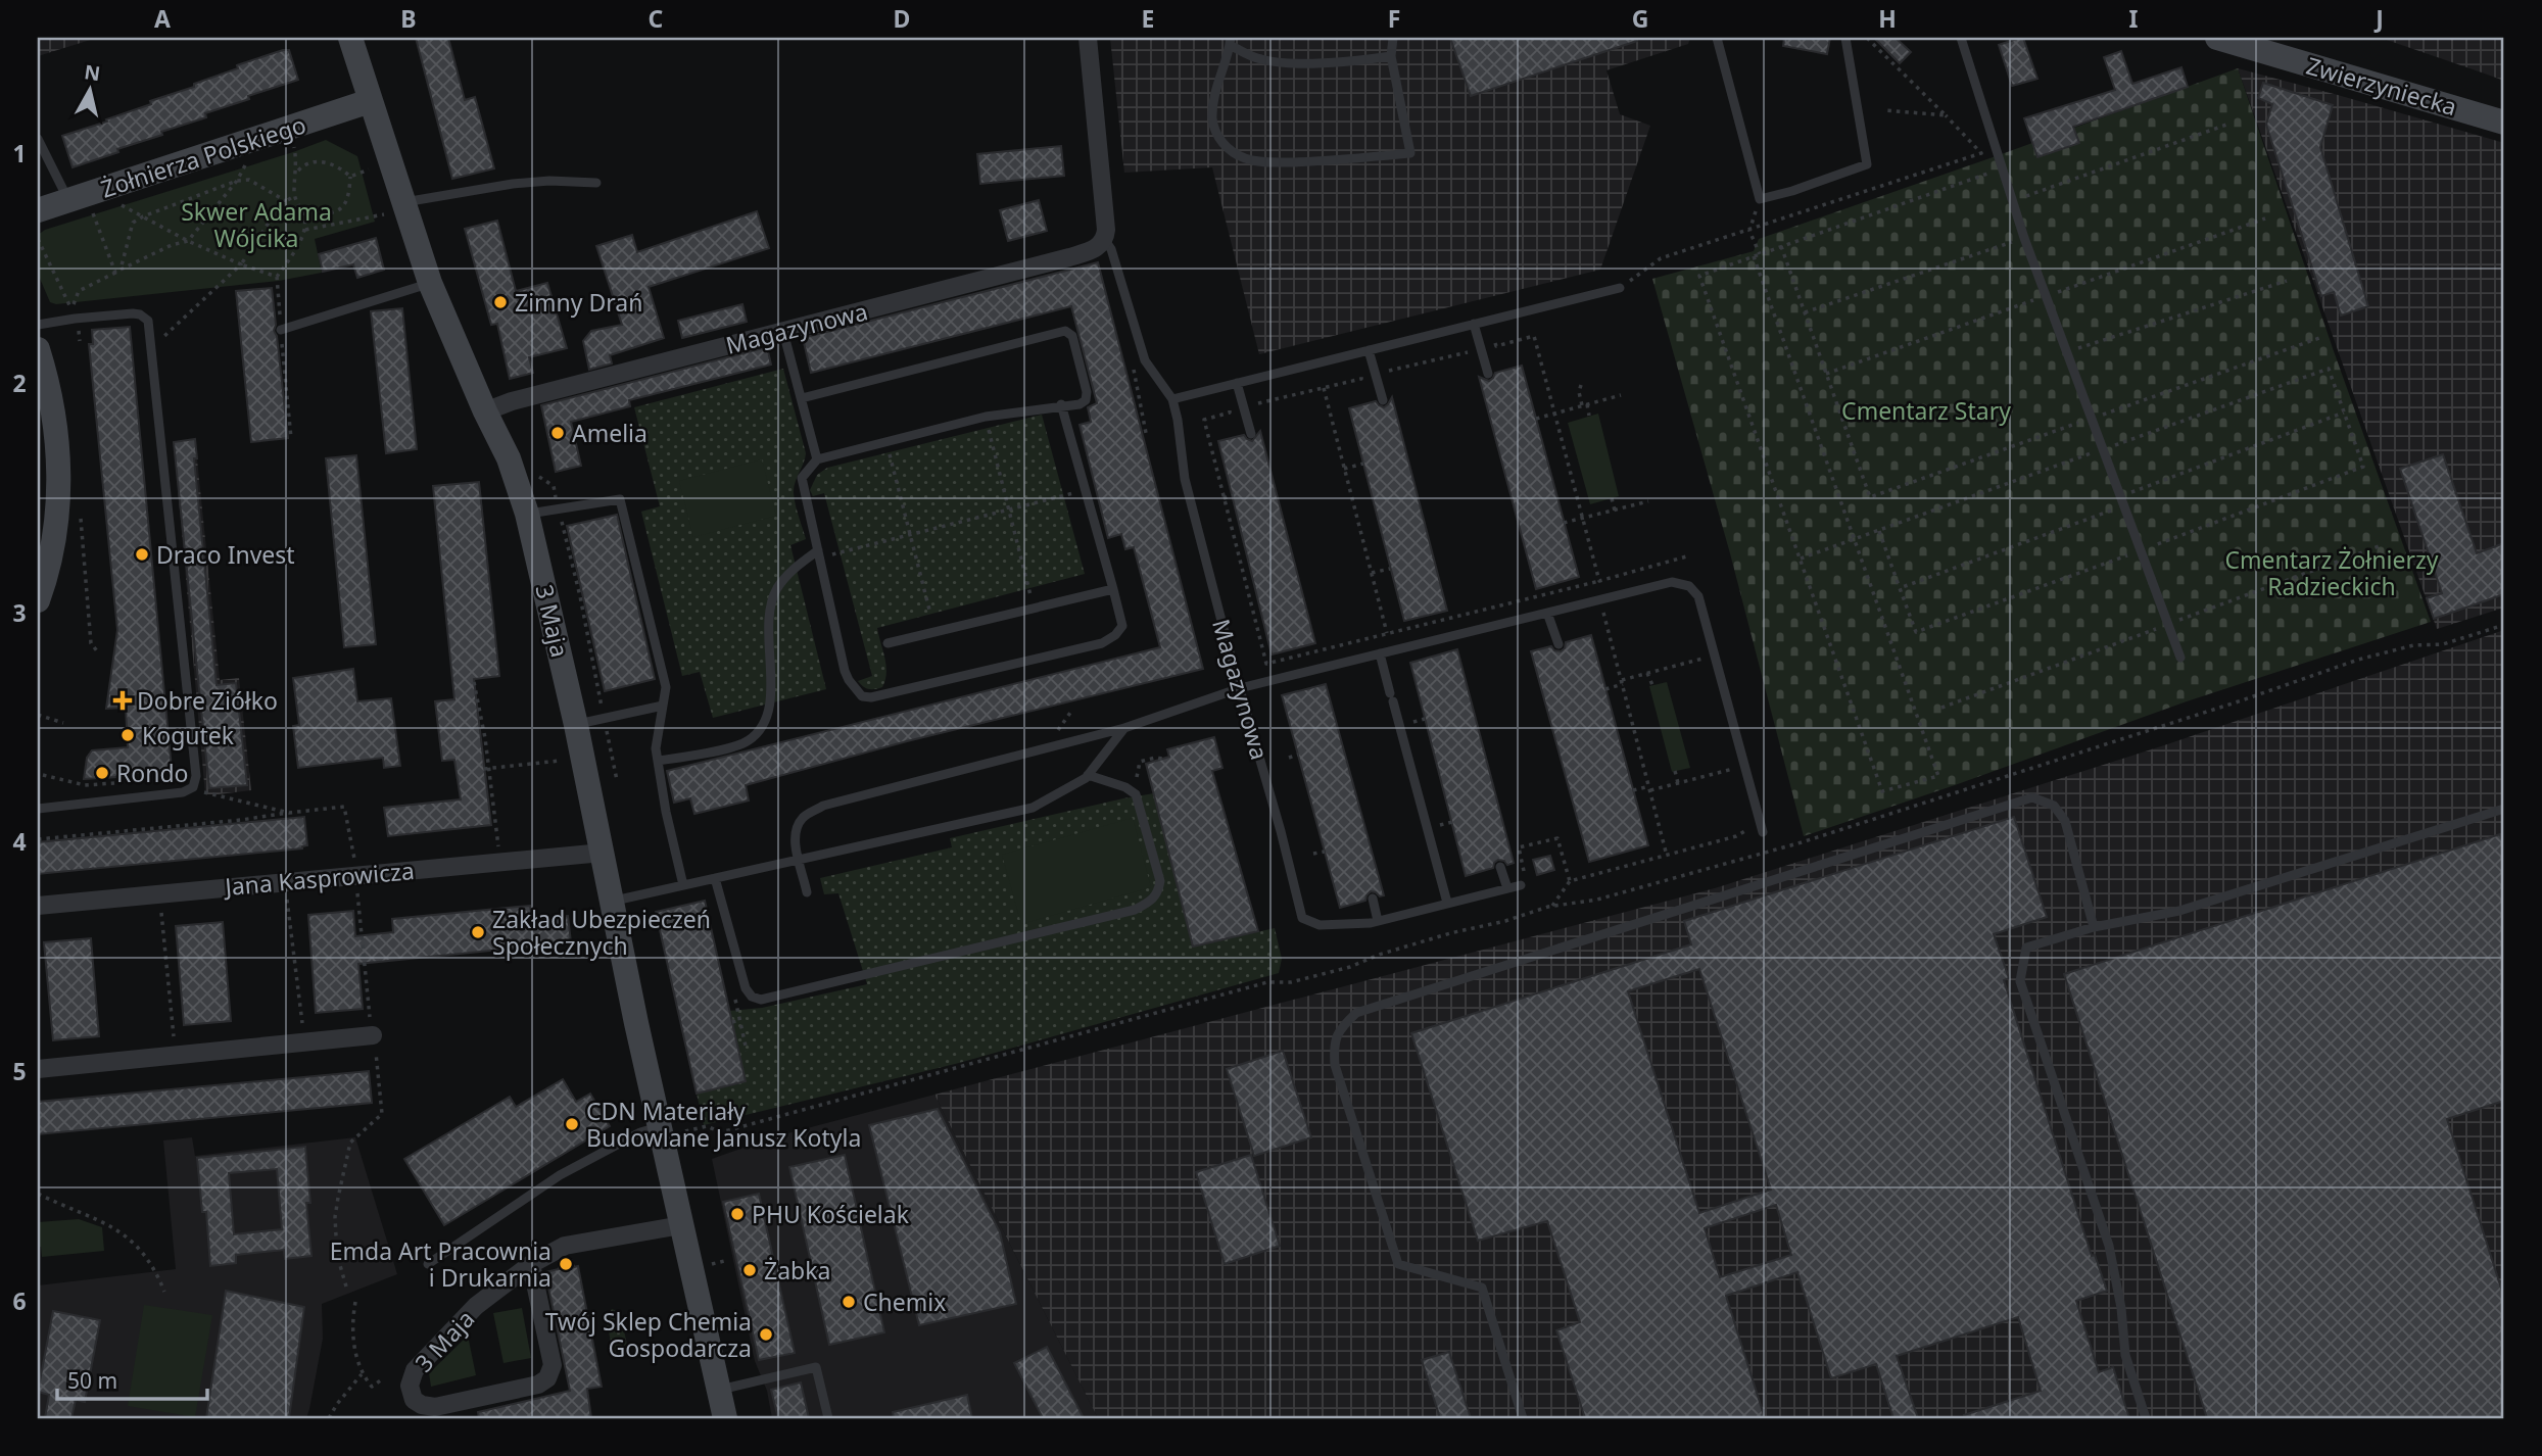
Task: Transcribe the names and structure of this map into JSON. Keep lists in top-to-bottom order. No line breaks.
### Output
{"streets":{"street":["Zwierzyniecka","Żołnierza Polskiego","Magazynowa","3 Maja","Jana Kasprowicza"]},"crossings":[["Żołnierza Polskiego","3 Maja"],["Magazynowa","3 Maja"],["3 Maja","Jana Kasprowicza"]],"parks":["Skwer Adama Wójcika","Cmentarz Stary","Cmentarz Żołnierzy Radzieckich"],"places":{"other":["Zimny Drań","Amelia","Draco Invest","Kogutek","Rondo","Zakład Ubezpieczeń Społecznych","CDN Materiały Budowlane Janusz Kotyla","PHU Kościelak","Emda Art Pracownia i Drukarnia","Żabka","Chemix","Twój Sklep Chemia Gospodarcza"],"health":["Dobre Ziółko"]},"scale_bar":"50 m","north":"top","grid":{"columns":["A","B","C","D","E","F","G","H","I","J"],"rows":["1","2","3","4","5","6"]}}
